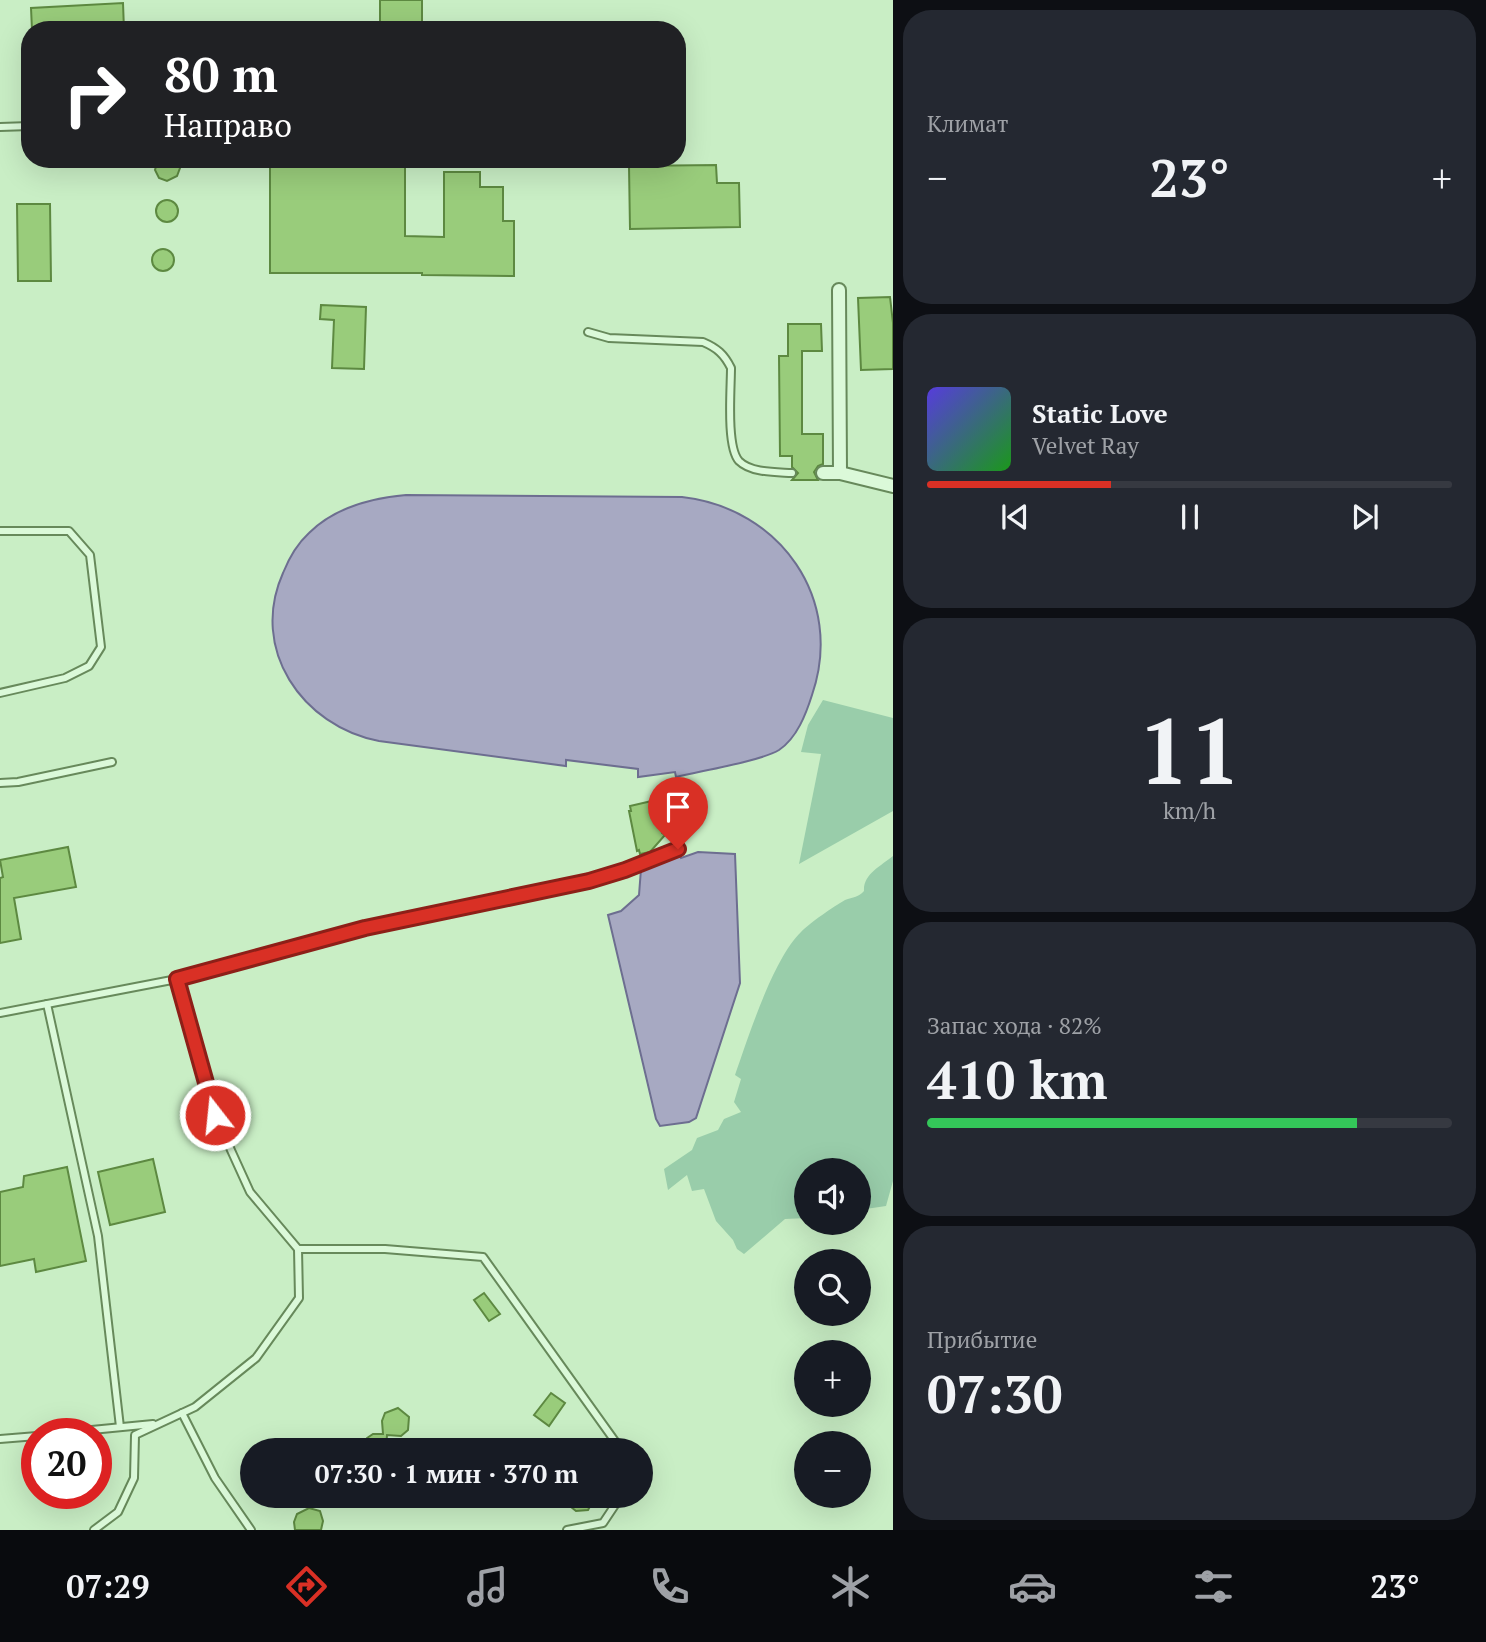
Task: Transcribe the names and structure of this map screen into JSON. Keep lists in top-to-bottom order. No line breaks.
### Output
{"page":{"tile":["Климат",["11","km/h"],["Запас хода · 82%","410 km"],["Прибытие","07:30"]],"turn":["80 m","Направо"],"heat":["−","23°","+"],"song":["Static Love","Velvet Ray"],"map_buttons":["+","−"],"limit":"20","trip":"07:30 · 1 мин · 370 m","tabs":["07:29","23°"]}}
